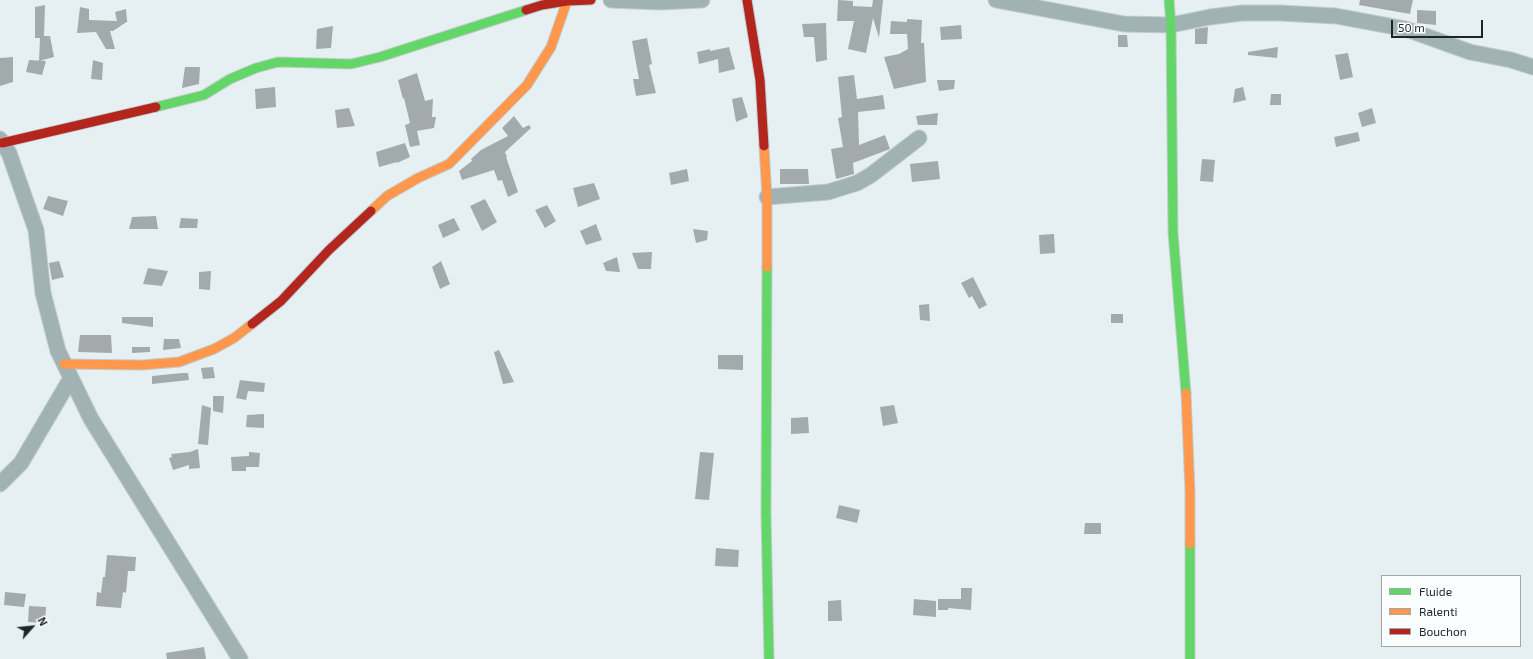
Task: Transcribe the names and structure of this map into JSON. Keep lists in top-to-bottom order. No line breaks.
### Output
{"legend":["Fluide","Ralenti","Bouchon"],"scale_bar":"50 m","north":"top right"}
